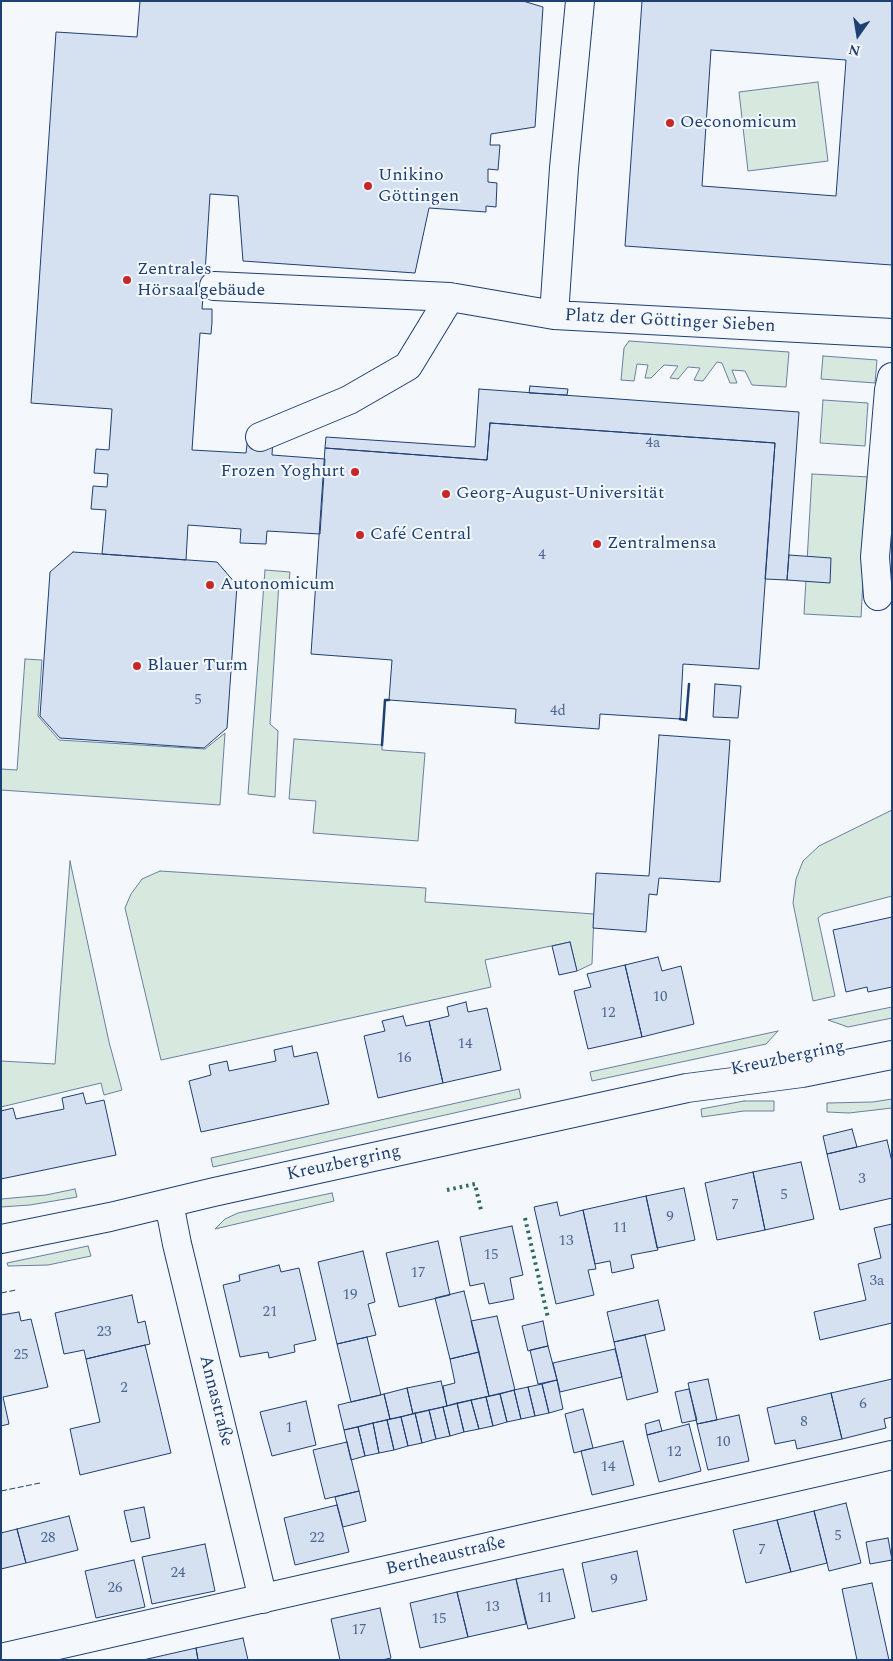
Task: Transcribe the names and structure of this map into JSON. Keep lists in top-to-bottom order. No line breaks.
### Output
{"streets":{"street":["Platz der Göttinger Sieben","Kreuzbergring","Annastraße","Bertheaustraße"]},"crossings":[["Kreuzbergring","Annastraße"],["Annastraße","Bertheaustraße"]],"places":["Oeconomicum","Unikino Göttingen","Zentrales Hörsaalgebäude","Frozen Yoghurt","Georg-August-Universität","Café Central","Zentralmensa","Autonomicum","Blauer Turm"],"house_numbers":["4a","4","5","4d","10","12","14","16","3","5","7","9","11","13","15","17","3a","19","21","23","25","2","6","8","1","10","12","14","5","28","22","7","24","9","26","11","13","15","17"],"north":"bottom"}
